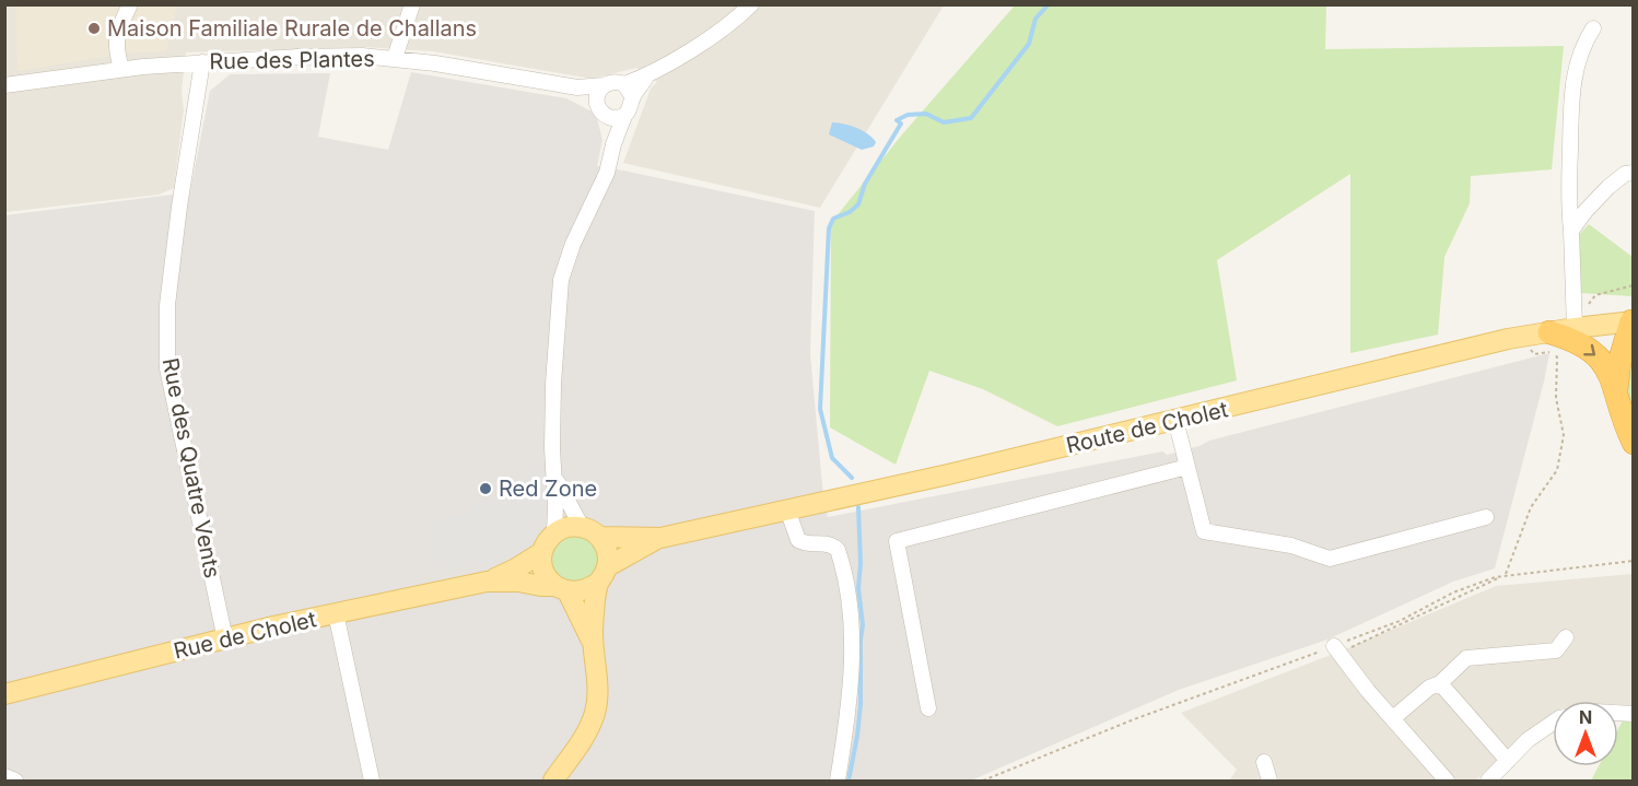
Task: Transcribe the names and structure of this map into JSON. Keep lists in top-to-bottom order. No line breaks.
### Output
{"streets":{"main road":["Route de Cholet","Rue de Cholet"],"street":["Rue des Plantes","Rue des Quatre Vents"]},"crossings":[["Rue des Plantes","Rue des Quatre Vents"],["Route de Cholet","Rue de Cholet"],["Rue des Quatre Vents","Rue de Cholet"]],"places":["Maison Familiale Rurale de Challans","Red Zone"],"north":"top"}
